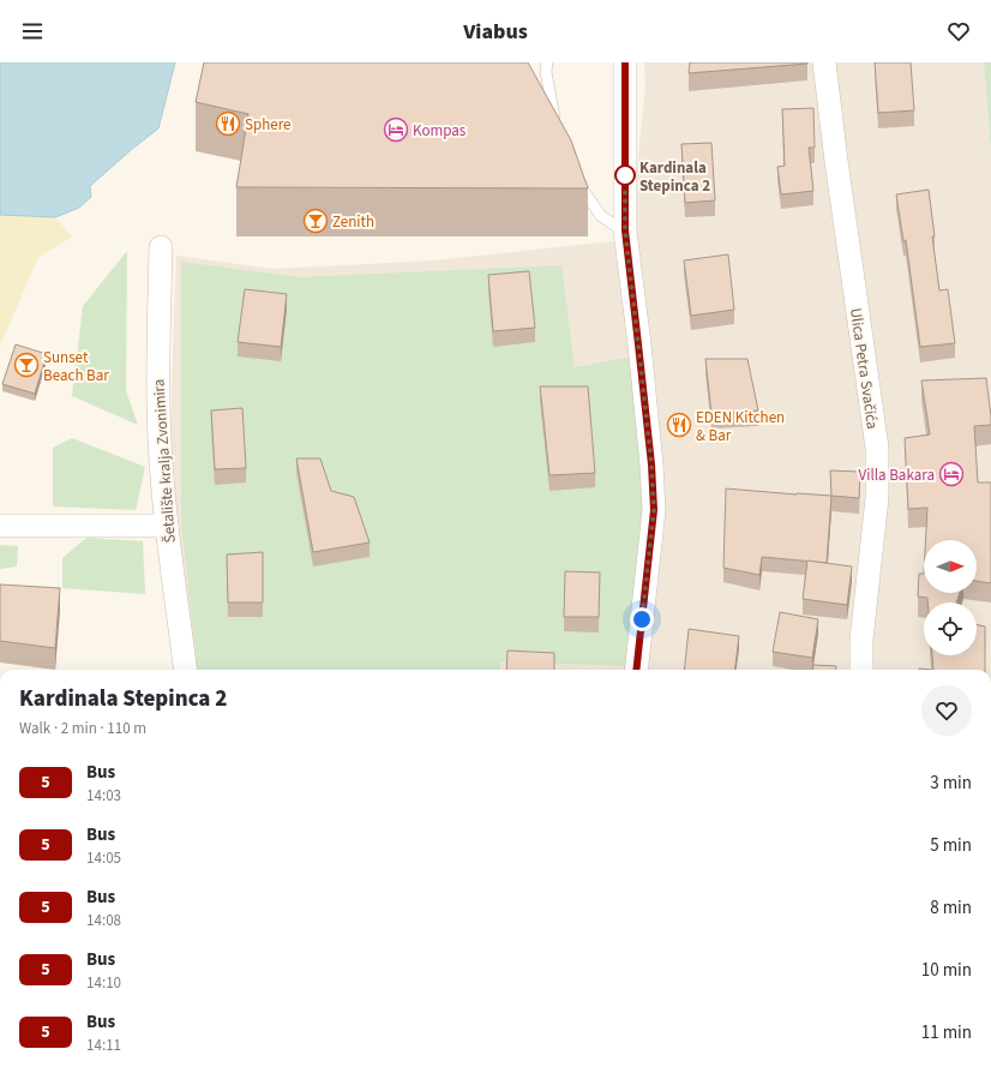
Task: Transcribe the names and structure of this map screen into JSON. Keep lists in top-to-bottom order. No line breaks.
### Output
{"streets":{"street":["Ulica Petra Svačića","Šetalište kralja Zvonimira"]},"places":{"restaurant":["Sphere","EDEN Kitchen & Bar"],"hotel":["Kompas","Villa Bakara"],"other":["Kardinala Stepinca 2"],"bar":["Zenith","Sunset Beach Bar"]},"lines":["bus line 5"],"north":"right","page":{"header":"Viabus","heading":["Kardinala Stepinca 2","Walk · 2 min · 110 m"],"list":[{"mark":"5","name":"Bus","note":"14:03","value":"3 min"},{"mark":"5","name":"Bus","note":"14:05","value":"5 min"},{"mark":"5","name":"Bus","note":"14:08","value":"8 min"},{"mark":"5","name":"Bus","note":"14:10","value":"10 min"},{"mark":"5","name":"Bus","note":"14:11","value":"11 min"}]}}
